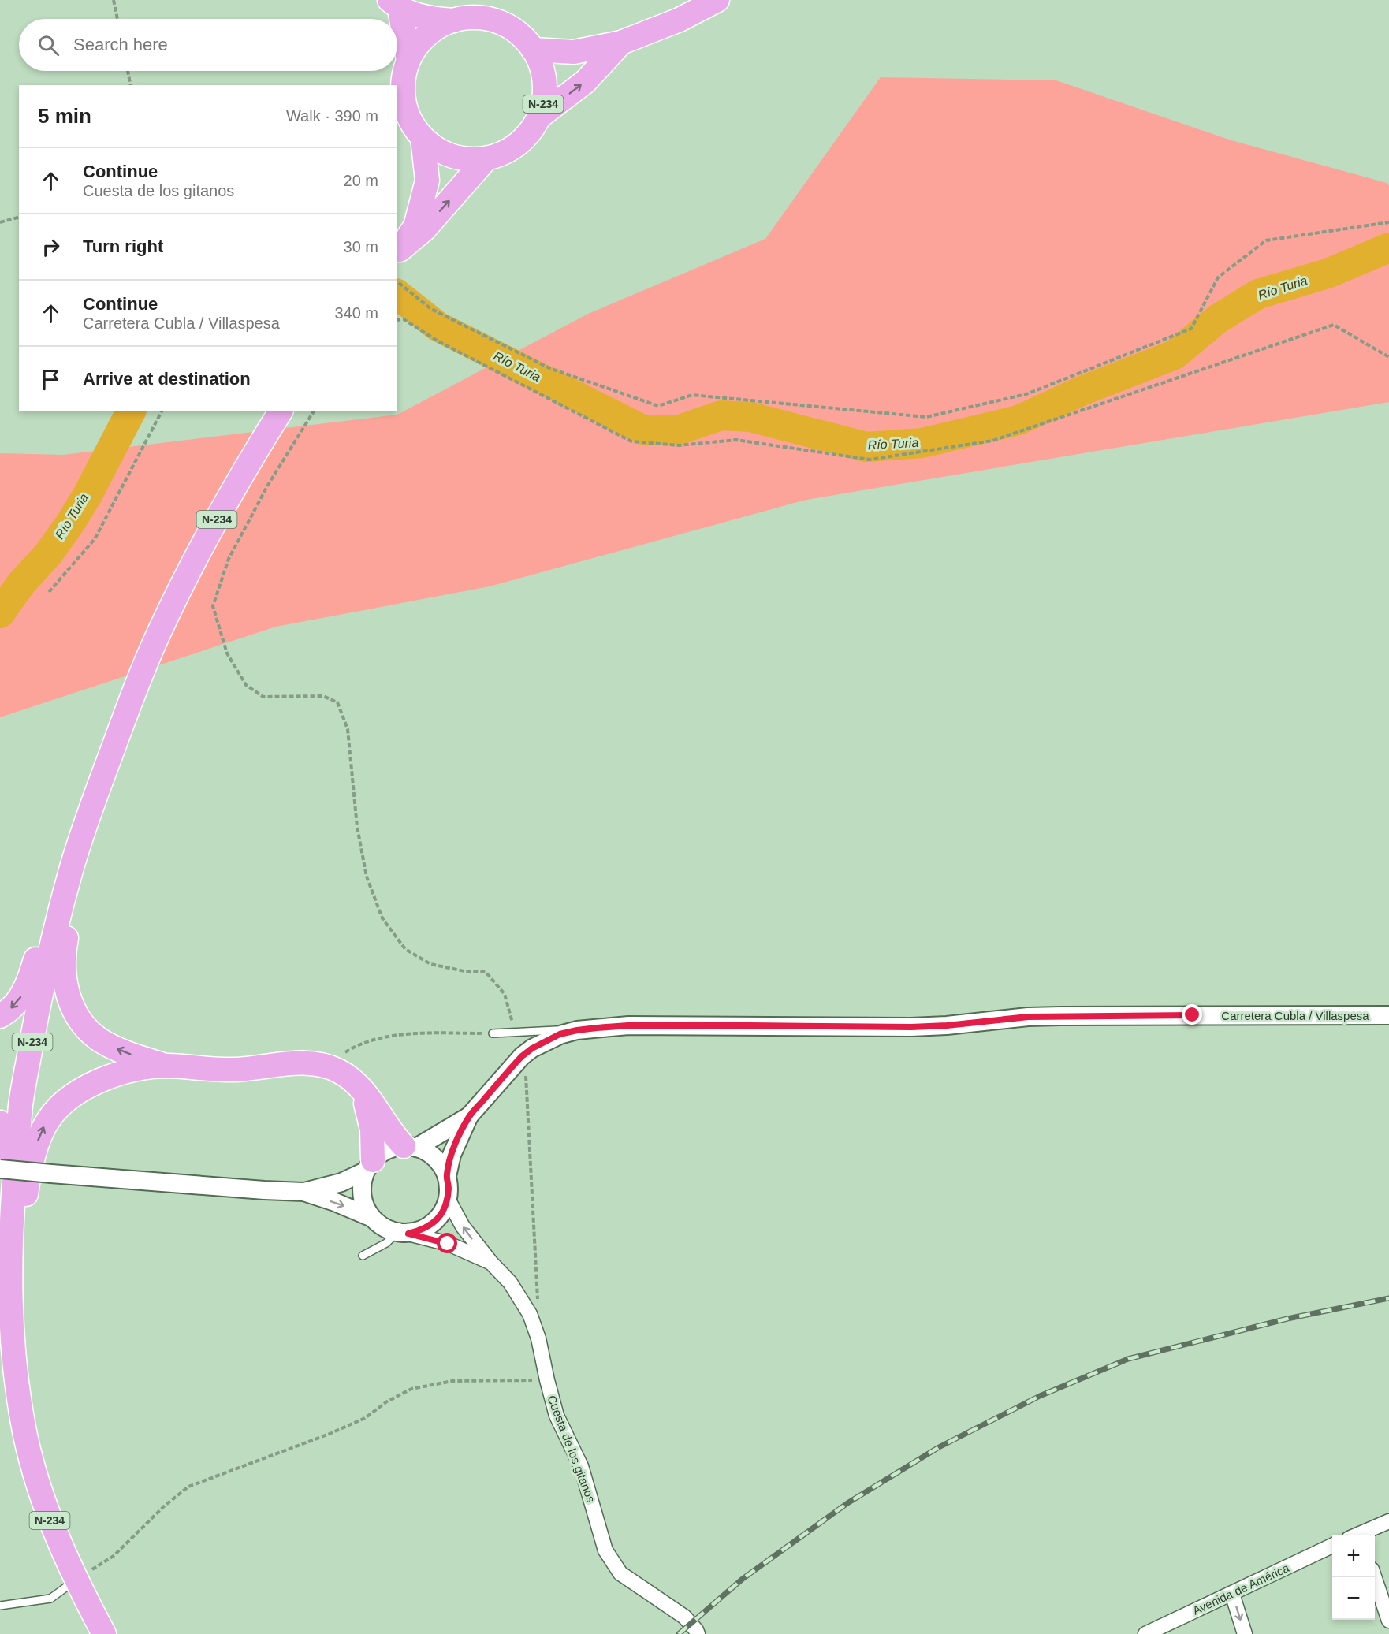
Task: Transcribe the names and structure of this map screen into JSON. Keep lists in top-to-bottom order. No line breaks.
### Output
{"streets":{"highway":["N-234"],"street":["Carretera Cubla / Villaspesa","Cuesta de los gitanos","Avenida de América"]},"crossings":[["Carretera Cubla / Villaspesa","Cuesta de los gitanos"]],"water":["Río Turia"],"page":{"search":"Search here","heading":["5 min","Walk · 390 m"],"list":[["Continue","Cuesta de los gitanos","20 m"],["Turn right","30 m"],["Continue","Carretera Cubla / Villaspesa","340 m"],"Arrive at destination"],"map_buttons":["+","−"]}}
